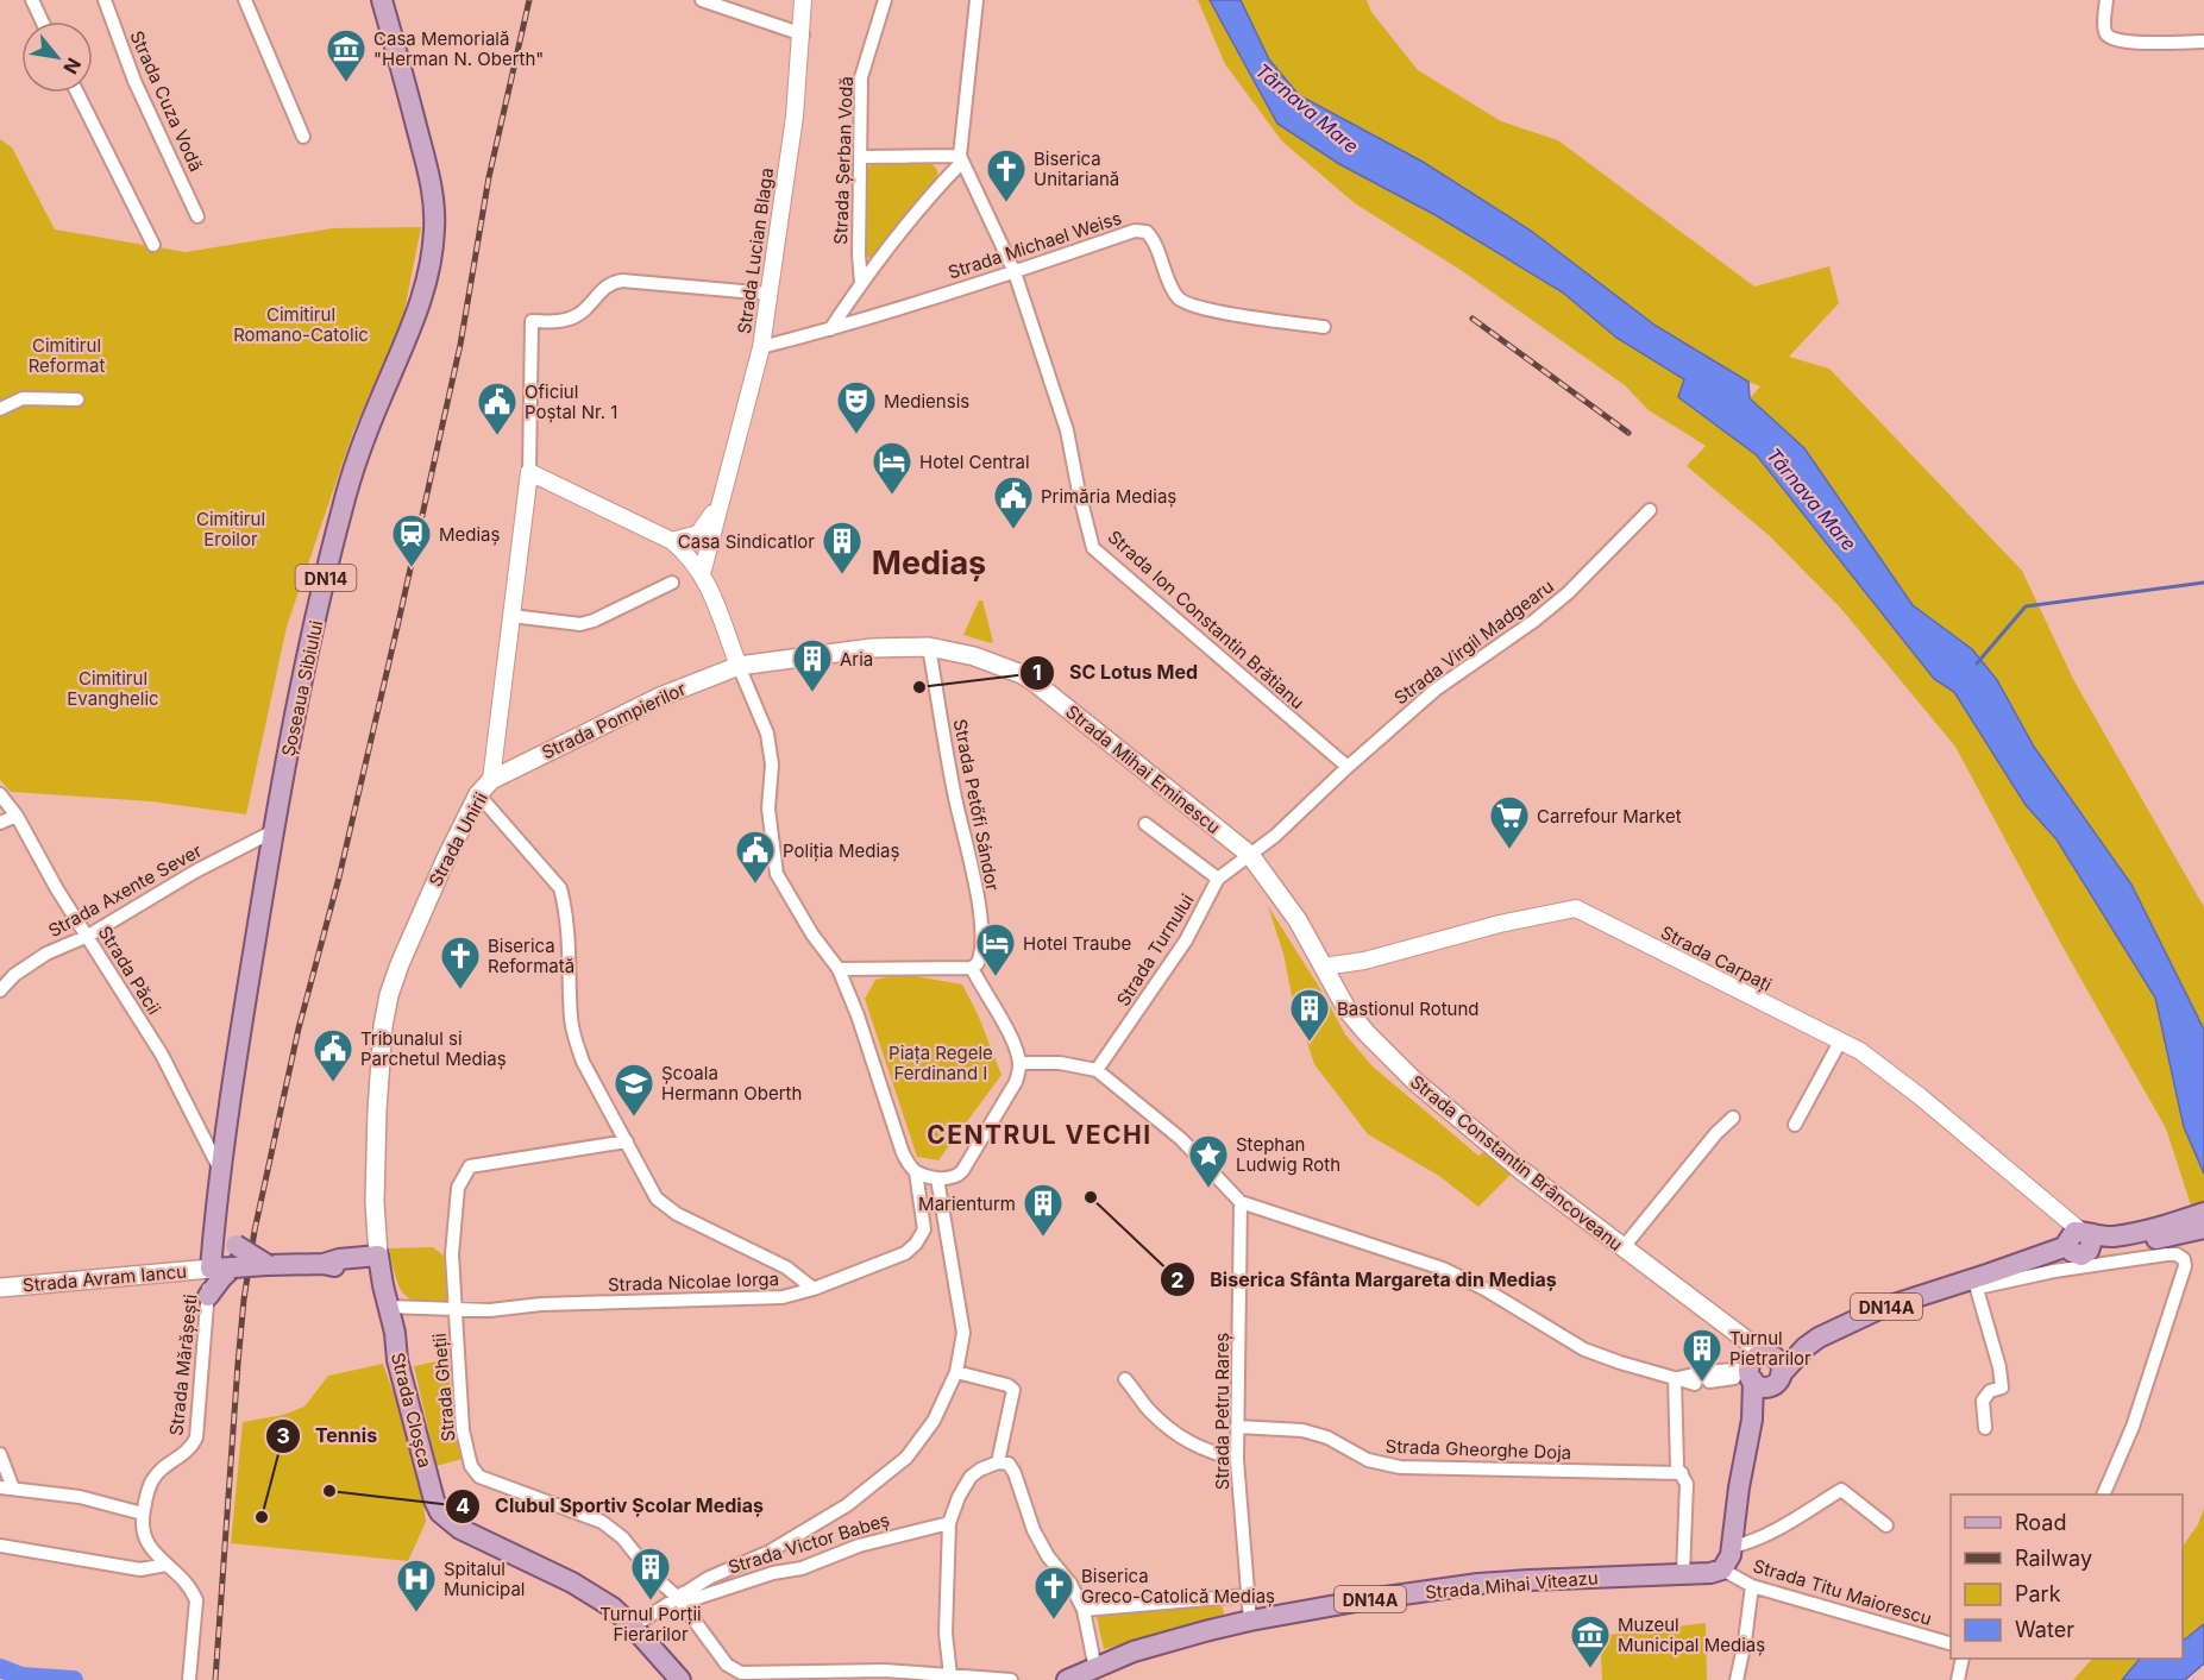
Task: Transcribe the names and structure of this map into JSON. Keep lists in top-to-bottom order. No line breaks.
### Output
{"streets":{"main road":["DN14","Șoseaua Sibiului","Strada Pompierilor","Strada Mihai Eminescu","Strada Unirii","Strada Constantin Brâncoveanu","Strada Avram Iancu","DN14A","Strada Cloșca","Strada Mihai Viteazu"],"street":["Strada Cuza Vodă","Strada Șerban Vodă","Strada Michael Weiss","Strada Lucian Blaga","Strada Ion Constantin Brătianu","Strada Virgil Madgearu","Strada Petőfi Sándor","Strada Axente Sever","Strada Turnului","Strada Carpați","Strada Păcii","Strada Nicolae Iorga","Strada Mărășești","Strada Gheții","Strada Petru Rareș","Strada Gheorghe Doja","Strada Victor Babeș","Strada Titu Maiorescu"]},"crossings":[["Strada Michael Weiss","Strada Lucian Blaga"],["Strada Michael Weiss","Strada Ion Constantin Brătianu"],["Strada Ion Constantin Brătianu","Strada Virgil Madgearu"],["Strada Virgil Madgearu","Strada Mihai Eminescu"],["Strada Virgil Madgearu","Strada Turnului"],["Șoseaua Sibiului","Strada Axente Sever"],["Șoseaua Sibiului","Strada Păcii"],["Șoseaua Sibiului","Strada Avram Iancu"],["Șoseaua Sibiului","Strada Mărășești"],["Strada Pompierilor","Strada Mihai Eminescu"],["Strada Pompierilor","Strada Unirii"],["Strada Mihai Eminescu","Strada Petőfi Sándor"],["Strada Mihai Eminescu","Strada Turnului"],["Strada Mihai Eminescu","Strada Carpați"],["Strada Mihai Eminescu","Strada Constantin Brâncoveanu"],["Strada Unirii","Strada Cloșca"],["Strada Axente Sever","Strada Păcii"],["Strada Carpați","Strada Constantin Brâncoveanu"],["Strada Carpați","DN14A"],["Strada Constantin Brâncoveanu","DN14A"],["Strada Avram Iancu","Strada Mărășești"],["Strada Nicolae Iorga","Strada Gheții"],["Strada Nicolae Iorga","Strada Cloșca"],["DN14A","Strada Mihai Viteazu"],["DN14A","Strada Titu Maiorescu"],["Strada Gheții","Strada Victor Babeș"],["Strada Petru Rareș","Strada Gheorghe Doja"],["Strada Petru Rareș","Strada Mihai Viteazu"],["Strada Mihai Viteazu","Strada Titu Maiorescu"]],"districts":["Mediaș","CENTRUL VECHI"],"water":["Târnava Mare"],"parks":["Cimitirul Romano-Catolic","Cimitirul Reformat","Cimitirul Eroilor","Cimitirul Evanghelic","Piața Regele Ferdinand I"],"places":{"museum":["Casa Memorială \"Herman N. Oberth\"","Muzeul Municipal Mediaș"],"church":["Biserica Unitariană","Biserica Reformată","Biserica Greco-Catolică Mediaș"],"theatre":["Mediensis"],"public building":["Oficiul Poștal Nr. 1","Primăria Mediaș","Poliția Mediaș","Tribunalul si Parchetul Mediaș"],"hotel":["Hotel Central","Hotel Traube"],"station":["Mediaș"],"building":["Casa Sindicatlor","Aria","Bastionul Rotund","Marienturm","Turnul Pietrarilor","Turnul Porții Fierarilor"],"other":["SC Lotus Med","Biserica Sfânta Margareta din Mediaș","Clubul Sportiv Școlar Mediaș","Tennis"],"supermarket":["Carrefour Market"],"school or university":["Școala Hermann Oberth"],"place":["Stephan Ludwig Roth"],"hospital":["Spitalul Municipal"]},"legend":["Road","Railway","Park","Water"],"north":"bottom right"}
